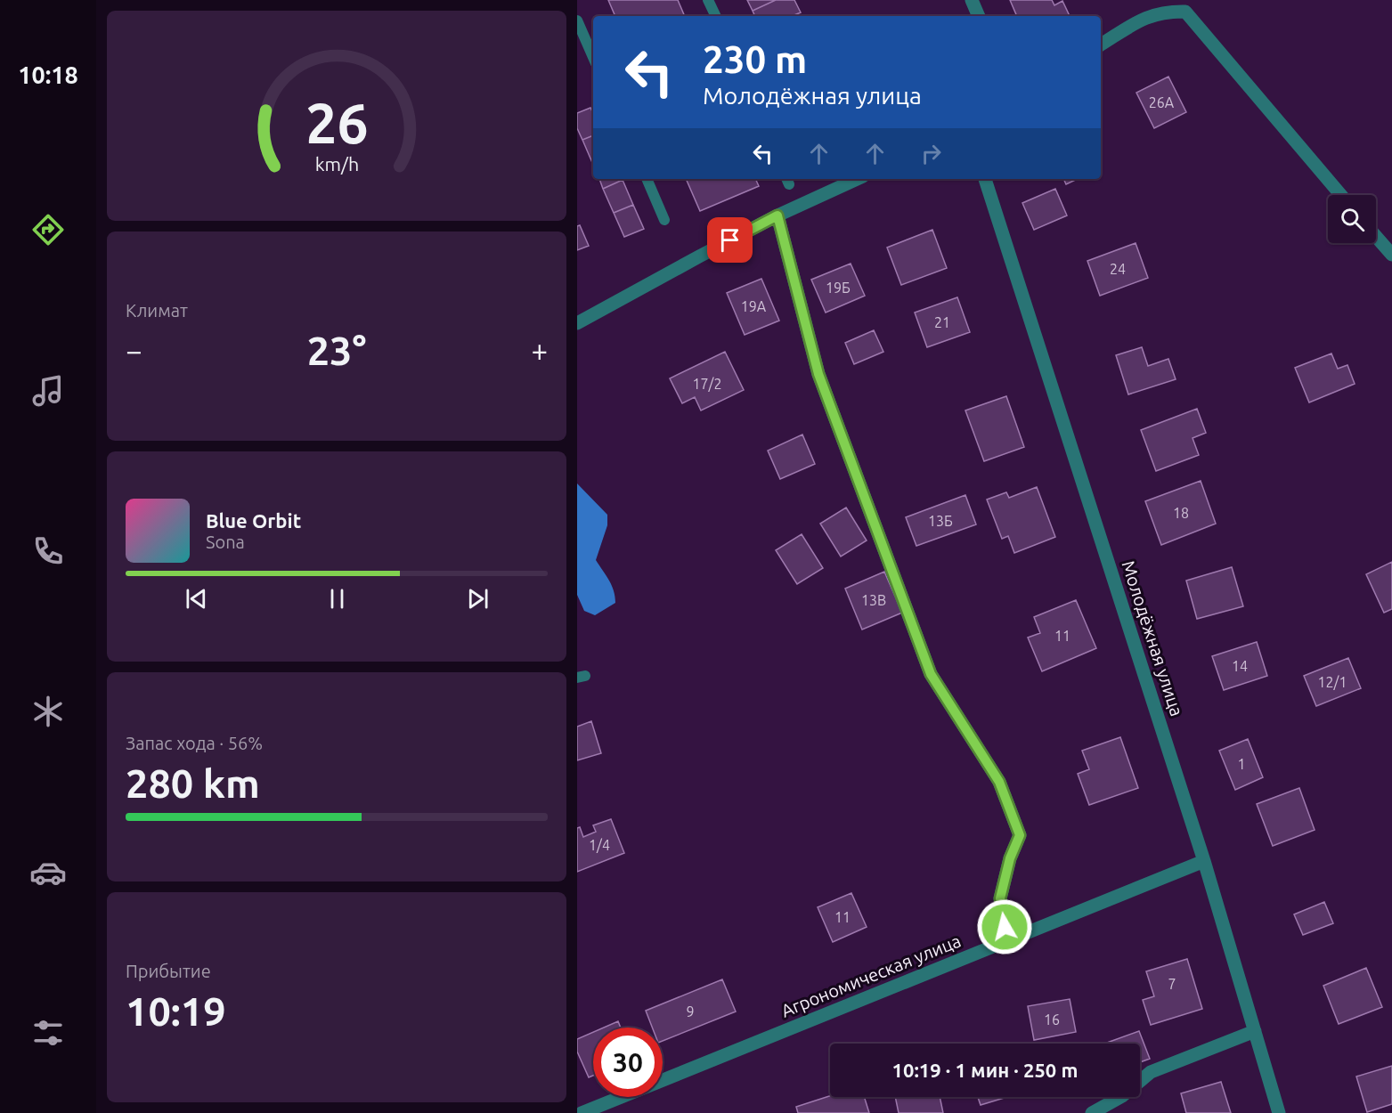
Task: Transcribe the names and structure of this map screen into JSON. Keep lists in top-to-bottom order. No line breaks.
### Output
{"streets":{"street":["Молодёжная улица","Агрономическая улица"]},"crossings":[["Молодёжная улица","Агрономическая улица"]],"house_numbers":["26А","24","19Б","19А","21","17/2","18","13Б","13В","11","14","12/1","1","1/4","11","7","9","16"],"page":{"tabs":"10:18","turn":["230 m","Молодёжная улица"],"tile":["Климат",["Запас хода · 56%","280 km"],["Прибытие","10:19"]],"heat":["−","23°","+"],"song":["Blue Orbit","Sona"],"limit":"30","trip":"10:19 · 1 мин · 250 m","gauge":["26","km/h"]}}
